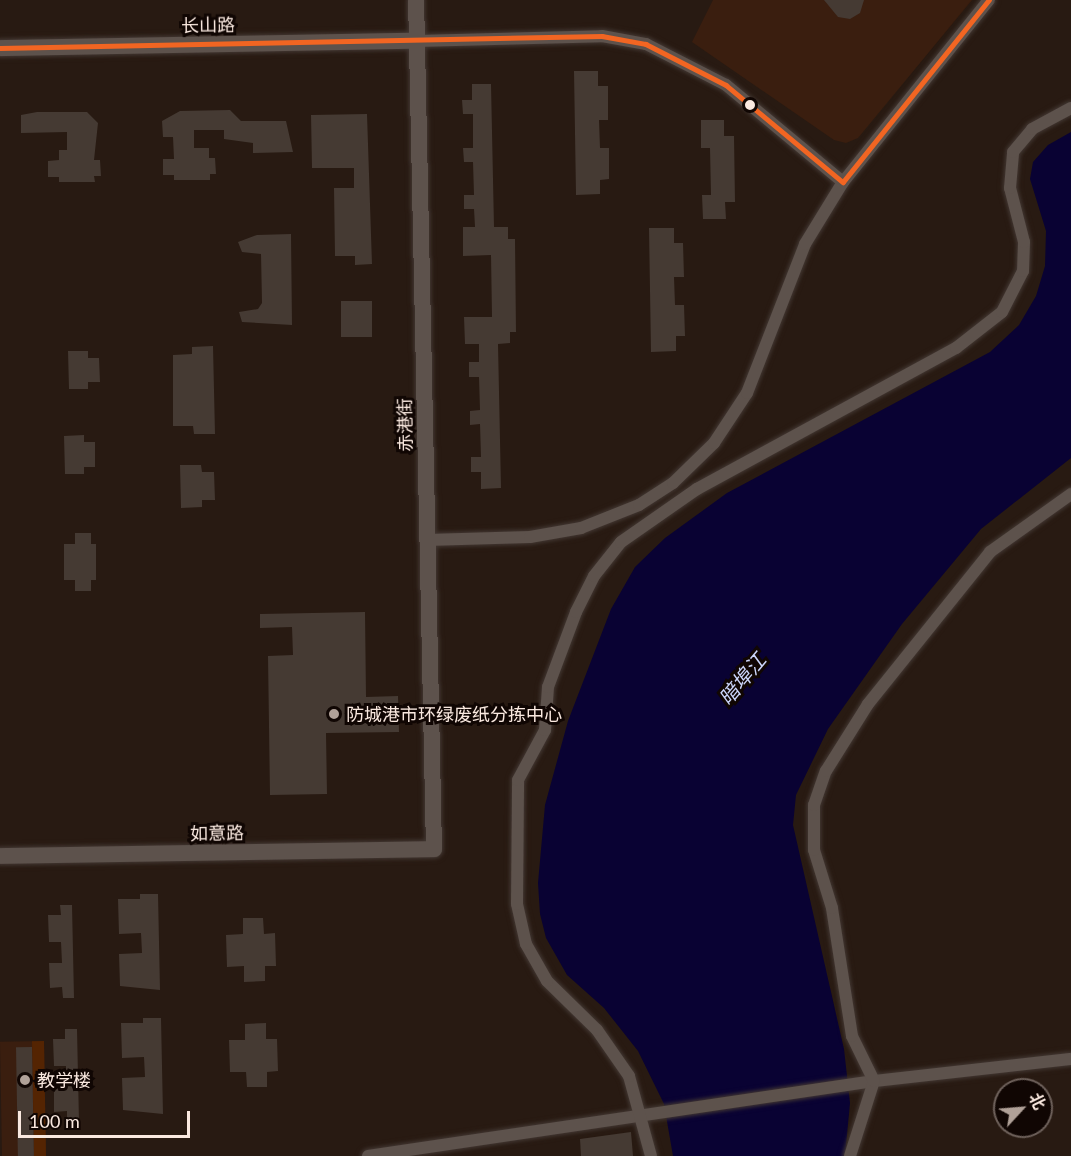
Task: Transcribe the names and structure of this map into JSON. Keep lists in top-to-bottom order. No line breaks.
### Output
{"streets":{"street":["长山路","赤港街","如意路"]},"crossings":[["长山路","赤港街"],["赤港街","如意路"]],"water":["暗埠江"],"places":["防城港市环绿废纸分拣中心","教学楼"],"scale_bar":"100 m","north":"top right"}
